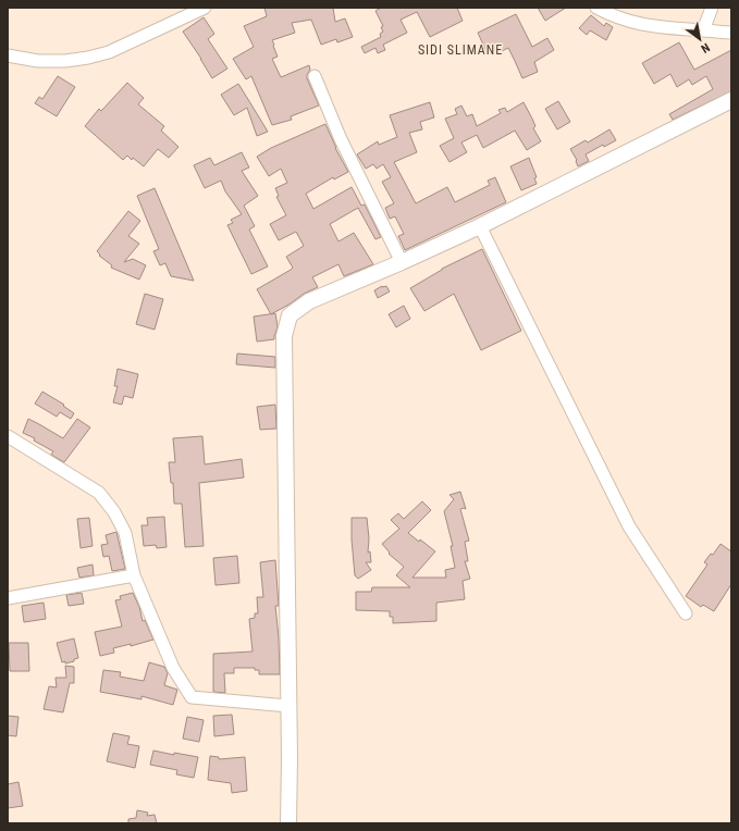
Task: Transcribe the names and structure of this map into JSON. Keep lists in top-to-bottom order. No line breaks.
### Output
{"districts":["SIDI SLIMANE"],"north":"bottom right"}
